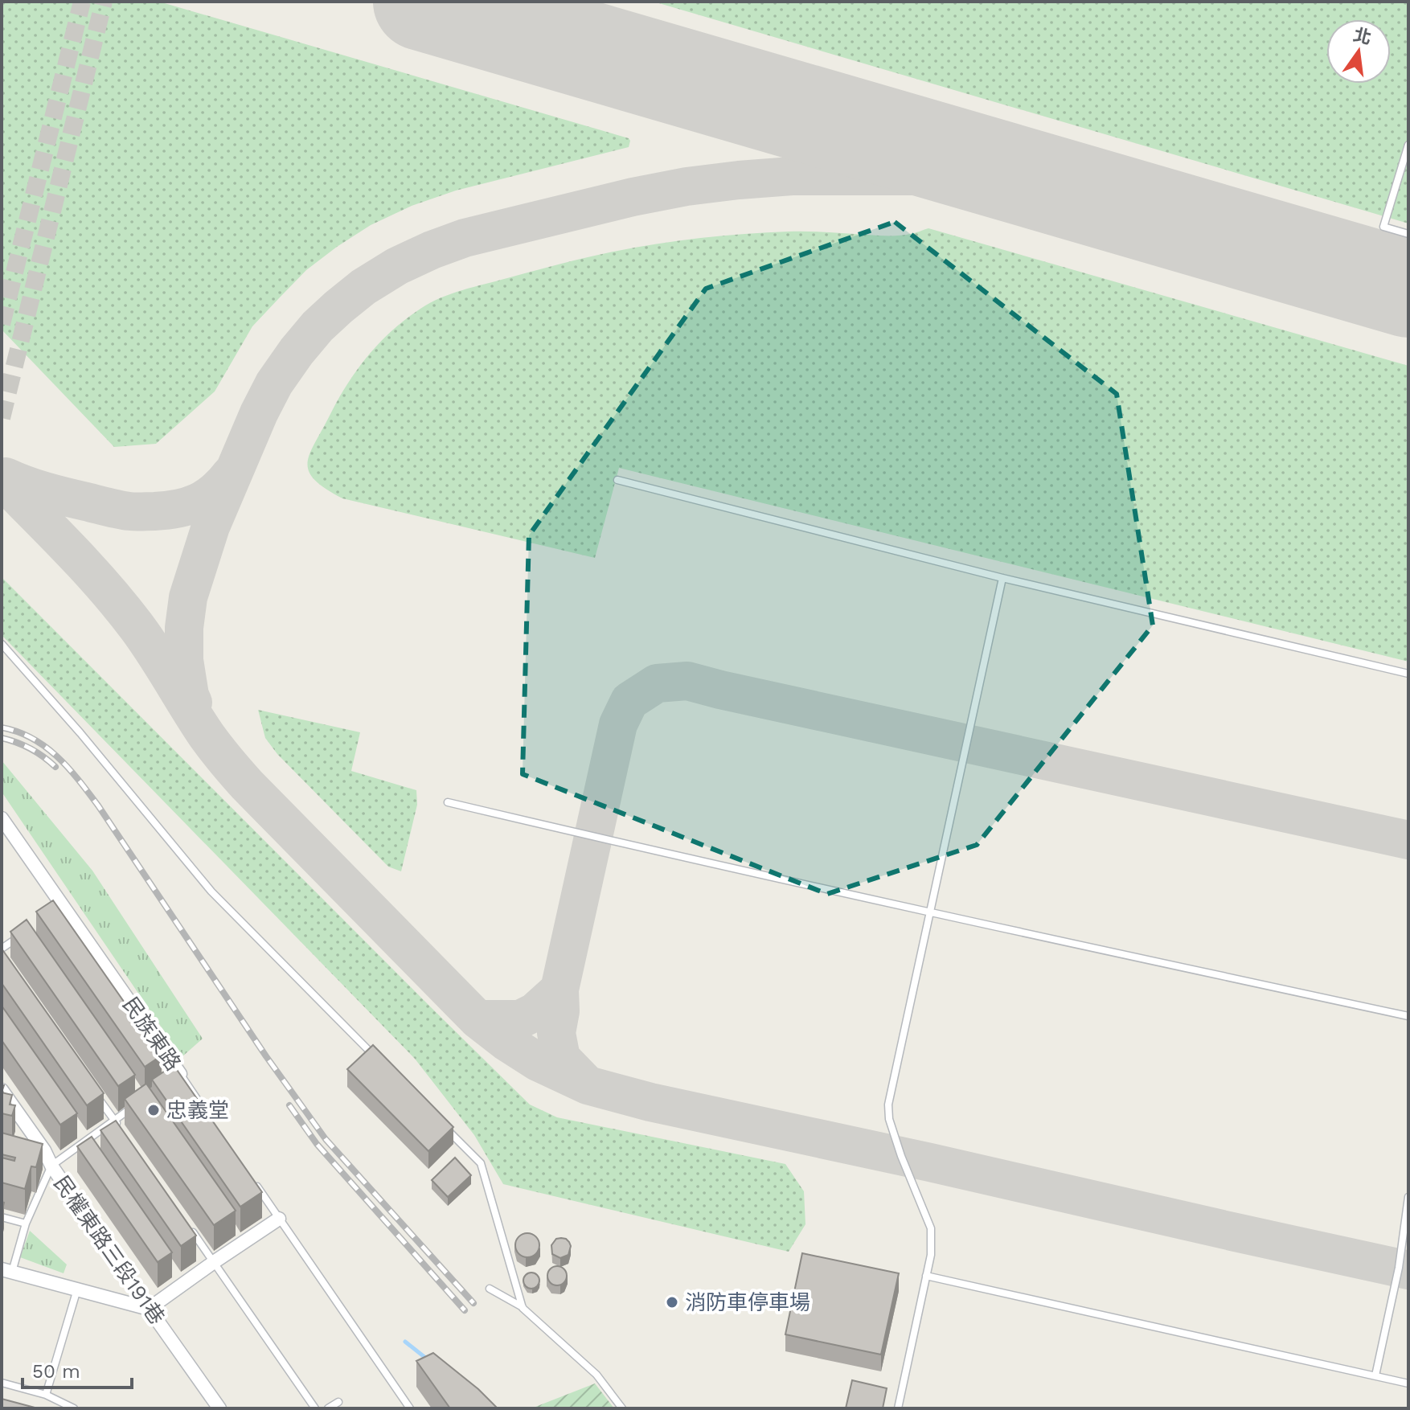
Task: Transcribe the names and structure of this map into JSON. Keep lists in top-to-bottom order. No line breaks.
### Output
{"streets":{"street":["民族東路","民權東路三段191巷"]},"places":["忠義堂","消防車停車場"],"scale_bar":"50 m","north":"top"}
